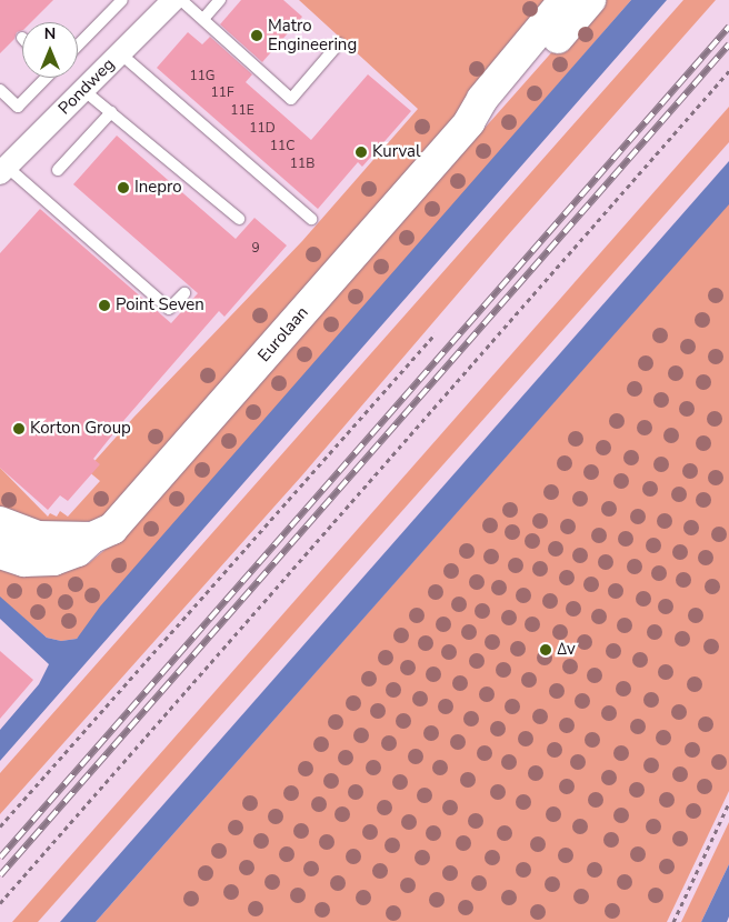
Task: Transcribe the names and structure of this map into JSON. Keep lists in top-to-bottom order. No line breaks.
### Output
{"streets":{"main road":["Eurolaan"],"street":["Pondweg"]},"places":["Matro Engineering","Kurval","Inepro","Point Seven","Korton Group","∆v"],"house_numbers":["11G","11F","11E","11D","11C","11B","9"],"north":"top"}
